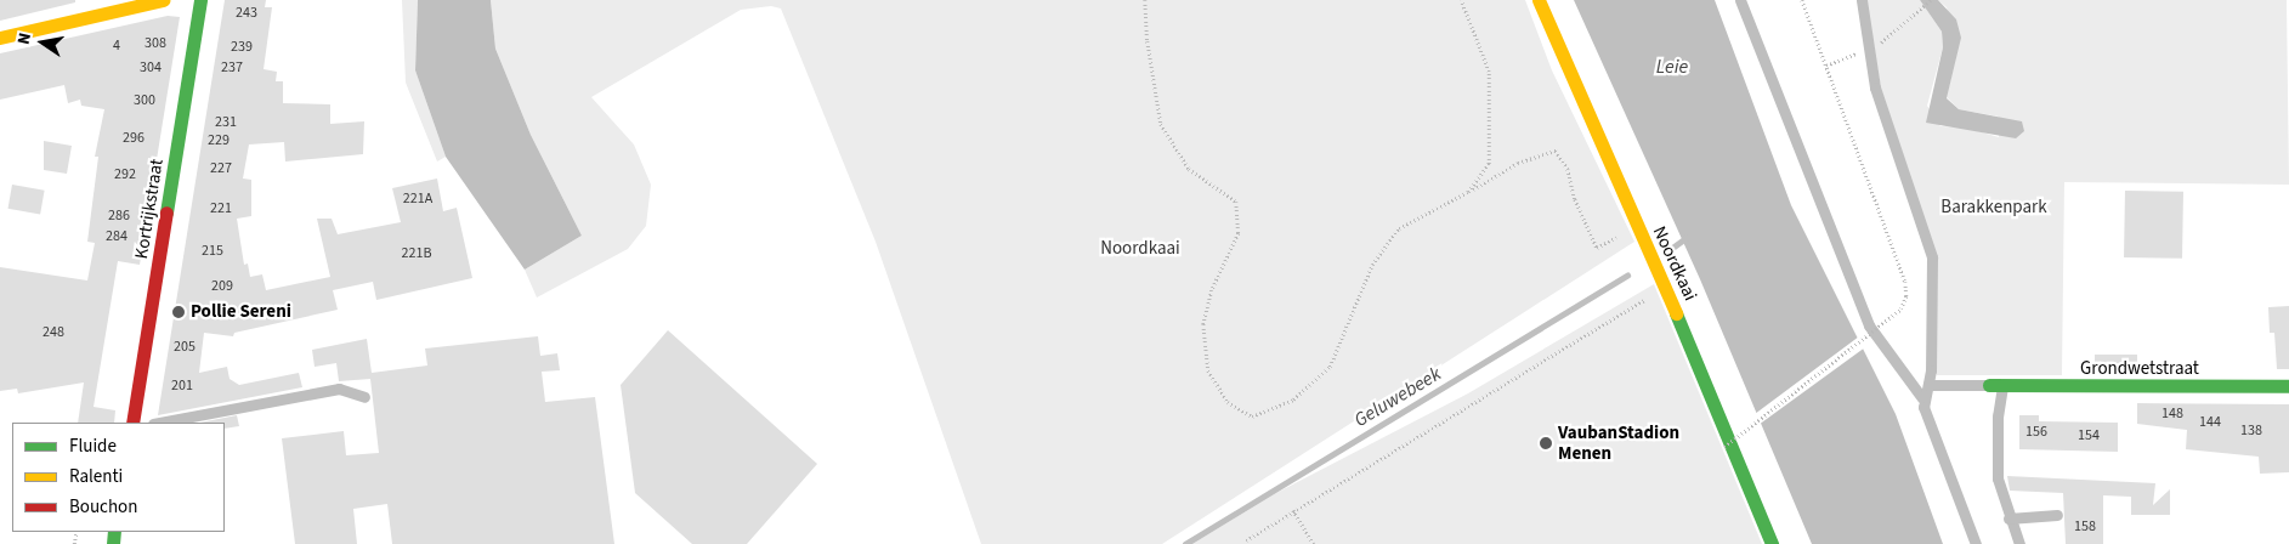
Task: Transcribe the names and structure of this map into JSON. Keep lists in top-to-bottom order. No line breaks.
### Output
{"streets":{"street":["Kortrijkstraat","Noordkaai","Grondwetstraat"]},"water":["Leie","Geluwebeek"],"parks":["Barakkenpark","Noordkaai"],"places":["Pollie Sereni","VaubanStadion Menen"],"house_numbers":["243","308","4","239","304","237","300","231","296","229","227","292","221A","221","286","284","215","221B","209","248","205","201","148","144","138","156","154","158"],"legend":["Fluide","Ralenti","Bouchon"],"north":"left"}
